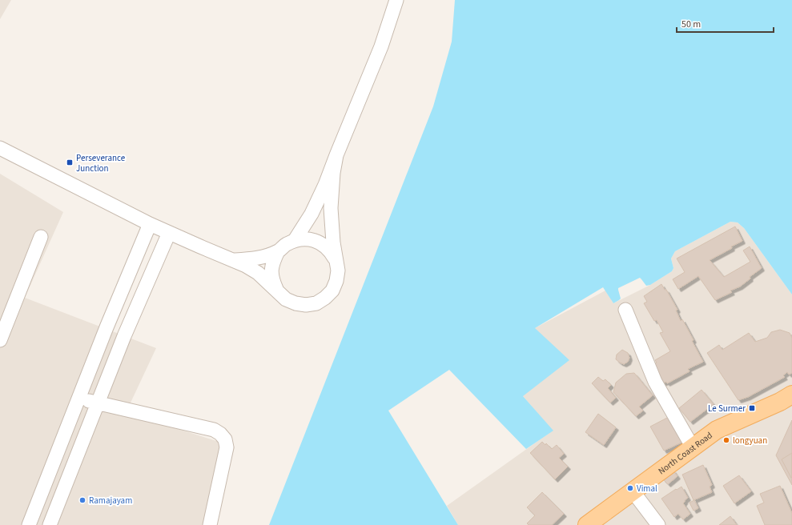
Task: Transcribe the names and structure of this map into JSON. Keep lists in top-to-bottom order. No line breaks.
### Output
{"streets":{"main road":["North Coast Road"]},"places":{"transit":["Perseverance Junction","Le Surmer"],"other":["longyuan","Vimal","Ramajayam"]},"scale_bar":"50 m"}
